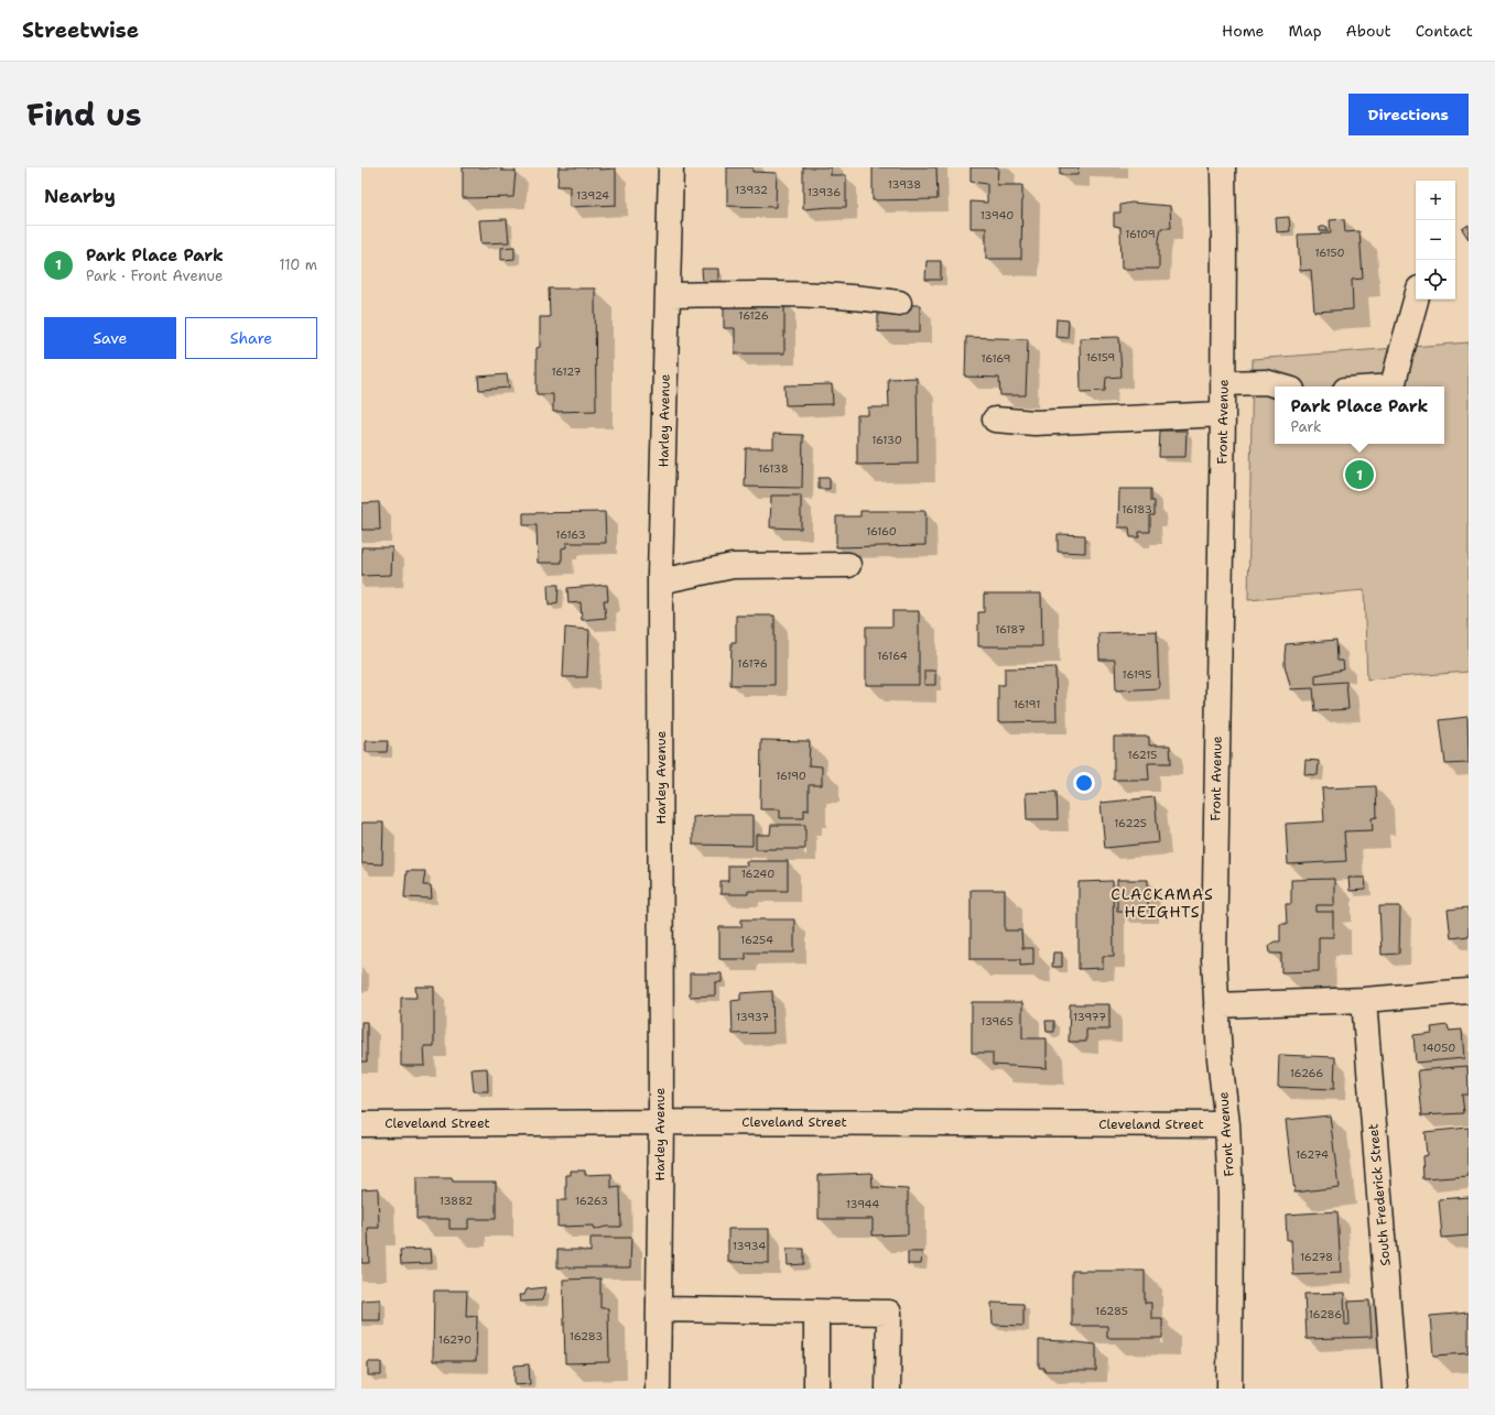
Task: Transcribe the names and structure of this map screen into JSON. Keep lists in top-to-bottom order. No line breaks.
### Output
{"streets":{"street":["Harley Avenue","Front Avenue","Cleveland Street","South Frederick Street"]},"crossings":[["Harley Avenue","Cleveland Street"],["Front Avenue","Cleveland Street"]],"districts":["CLACKAMAS HEIGHTS"],"house_numbers":["13938","13932","13936","13924","13940","16109","16150","16126","16159","16169","16127","16130","16138","16183","16160","16163","16187","16164","16176","16195","16191","16215","16190","16225","16240","16254","13937","13977","13965","14050","16266","16274","13882","16263","13944","13934","16278","16285","16286","16283","16270"],"page":{"header":"Streetwise","nav":["Home","Map","About","Contact"],"title":"Find us","buttons":["Directions",["Save","Share"]],"heading":"Nearby","map_buttons":["+","−"],"list":[{"mark":"1","name":"Park Place Park","note":"Park · Front Avenue","value":"110 m"}],"popup":["Park Place Park","Park"],"pins":"1"}}
